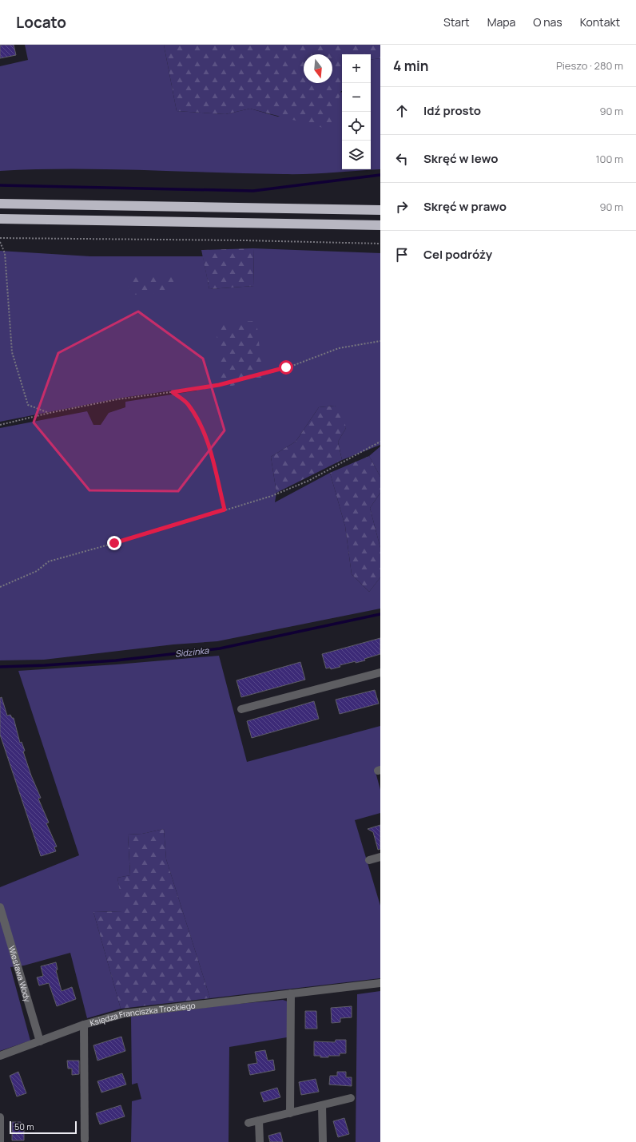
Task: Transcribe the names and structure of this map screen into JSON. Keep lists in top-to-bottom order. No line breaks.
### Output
{"streets":{"street":["Wiesława Wody","Księdza Franciszka Trockiego"]},"crossings":[["Wiesława Wody","Księdza Franciszka Trockiego"]],"water":["Sidzinka"],"scale_bar":"50 m","north":"bottom","page":{"header":"Locato","nav":["Start","Mapa","O nas","Kontakt"],"heading":["4 min","Pieszo · 280 m"],"map_buttons":["+","−"],"list":[["Idź prosto","90 m"],["Skręć w lewo","100 m"],["Skręć w prawo","90 m"],"Cel podróży"],"scale":"50 m"}}
